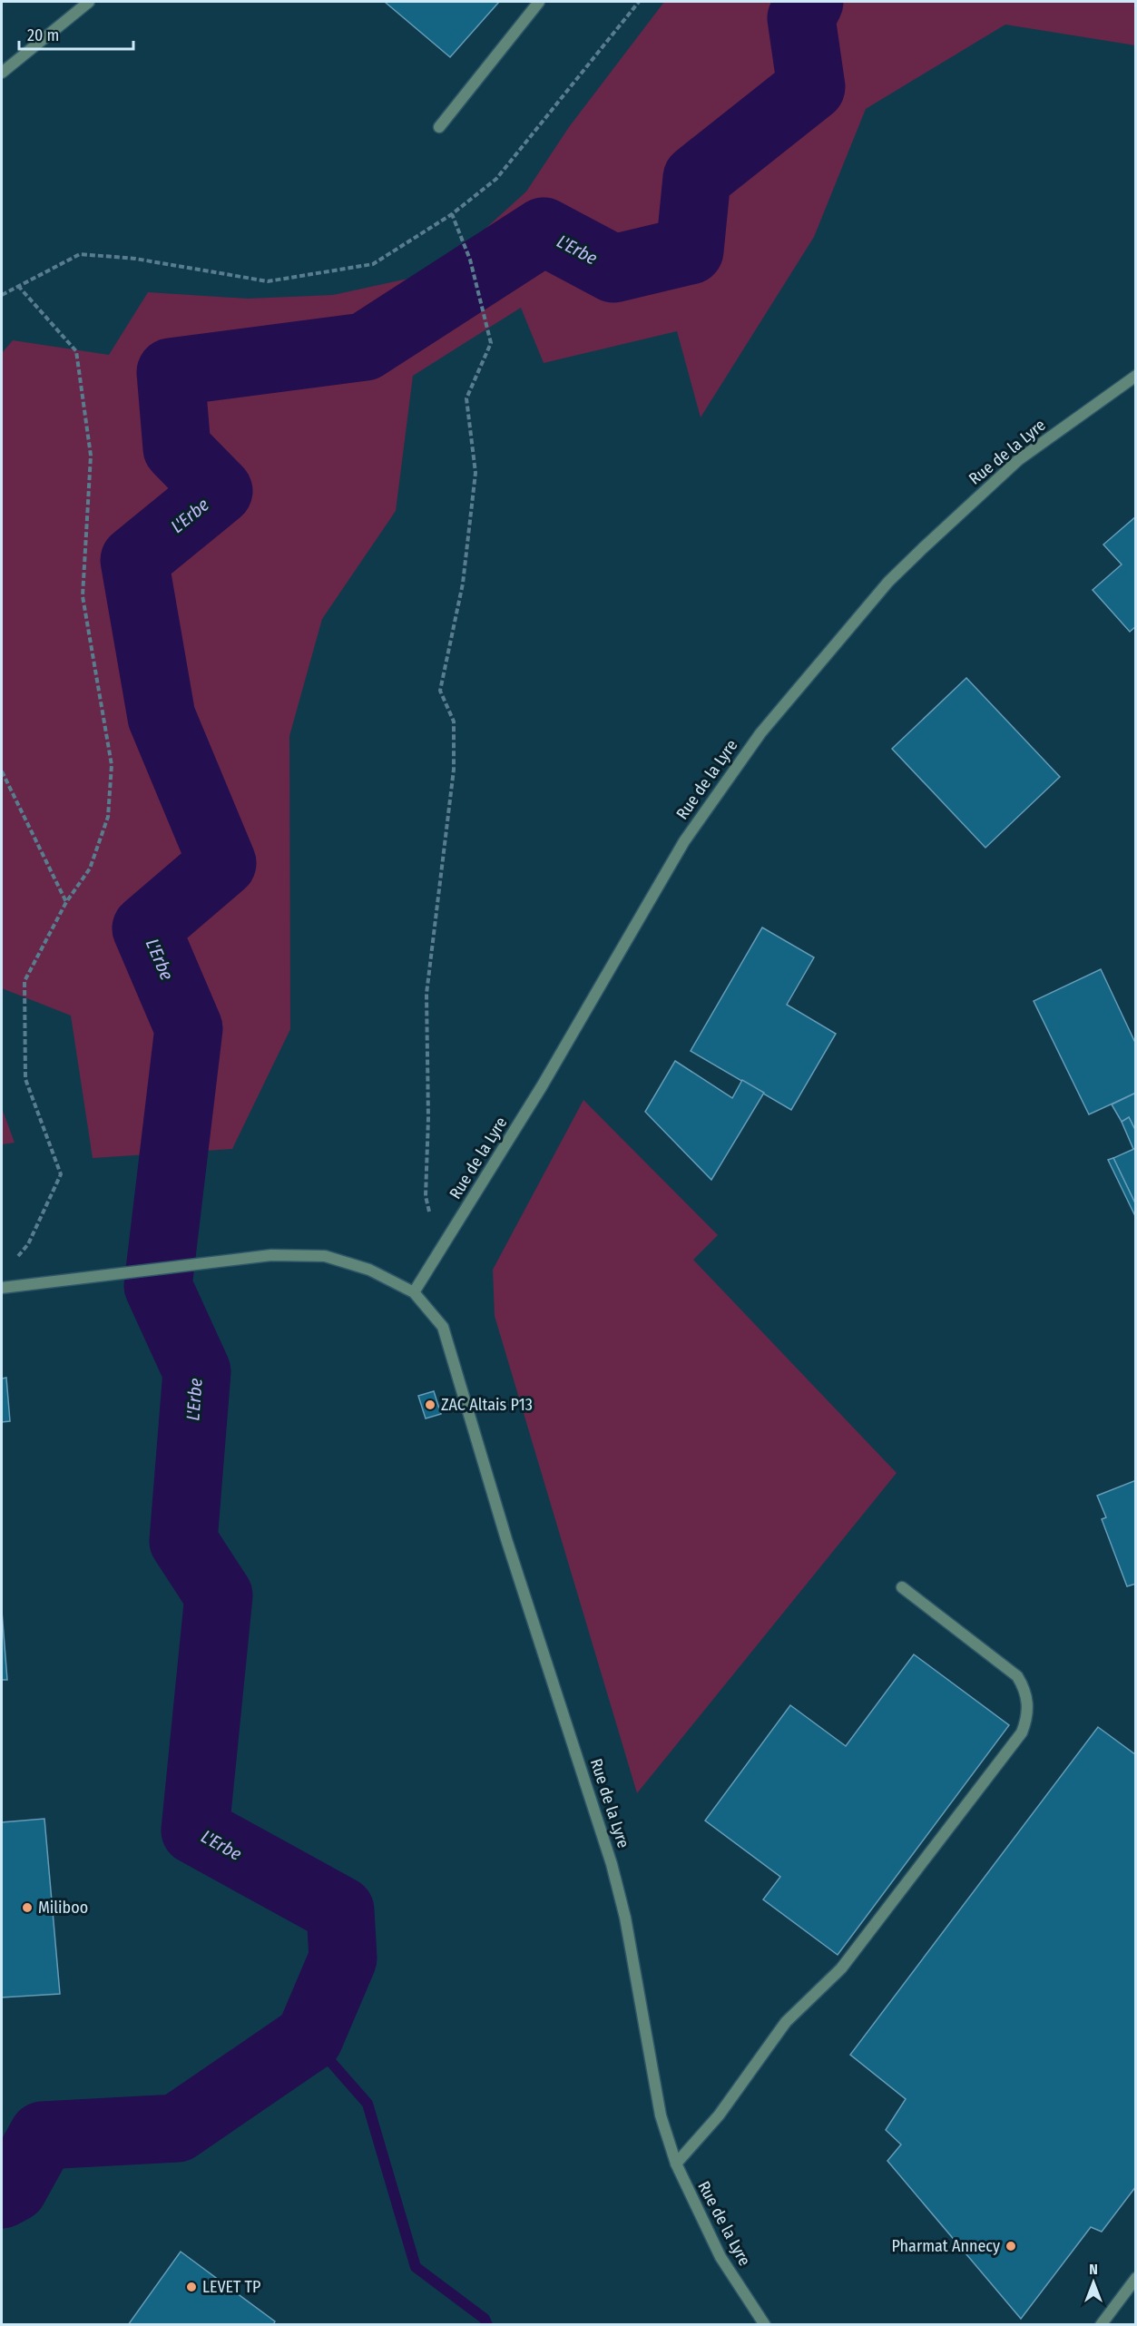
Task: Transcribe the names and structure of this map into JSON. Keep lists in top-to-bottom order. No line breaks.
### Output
{"streets":{"street":["Rue de la Lyre"]},"water":["L'Erbe"],"places":["ZAC Altais P13","Miliboo","Pharmat Annecy","LEVET TP"],"scale_bar":"20 m","north":"top"}
